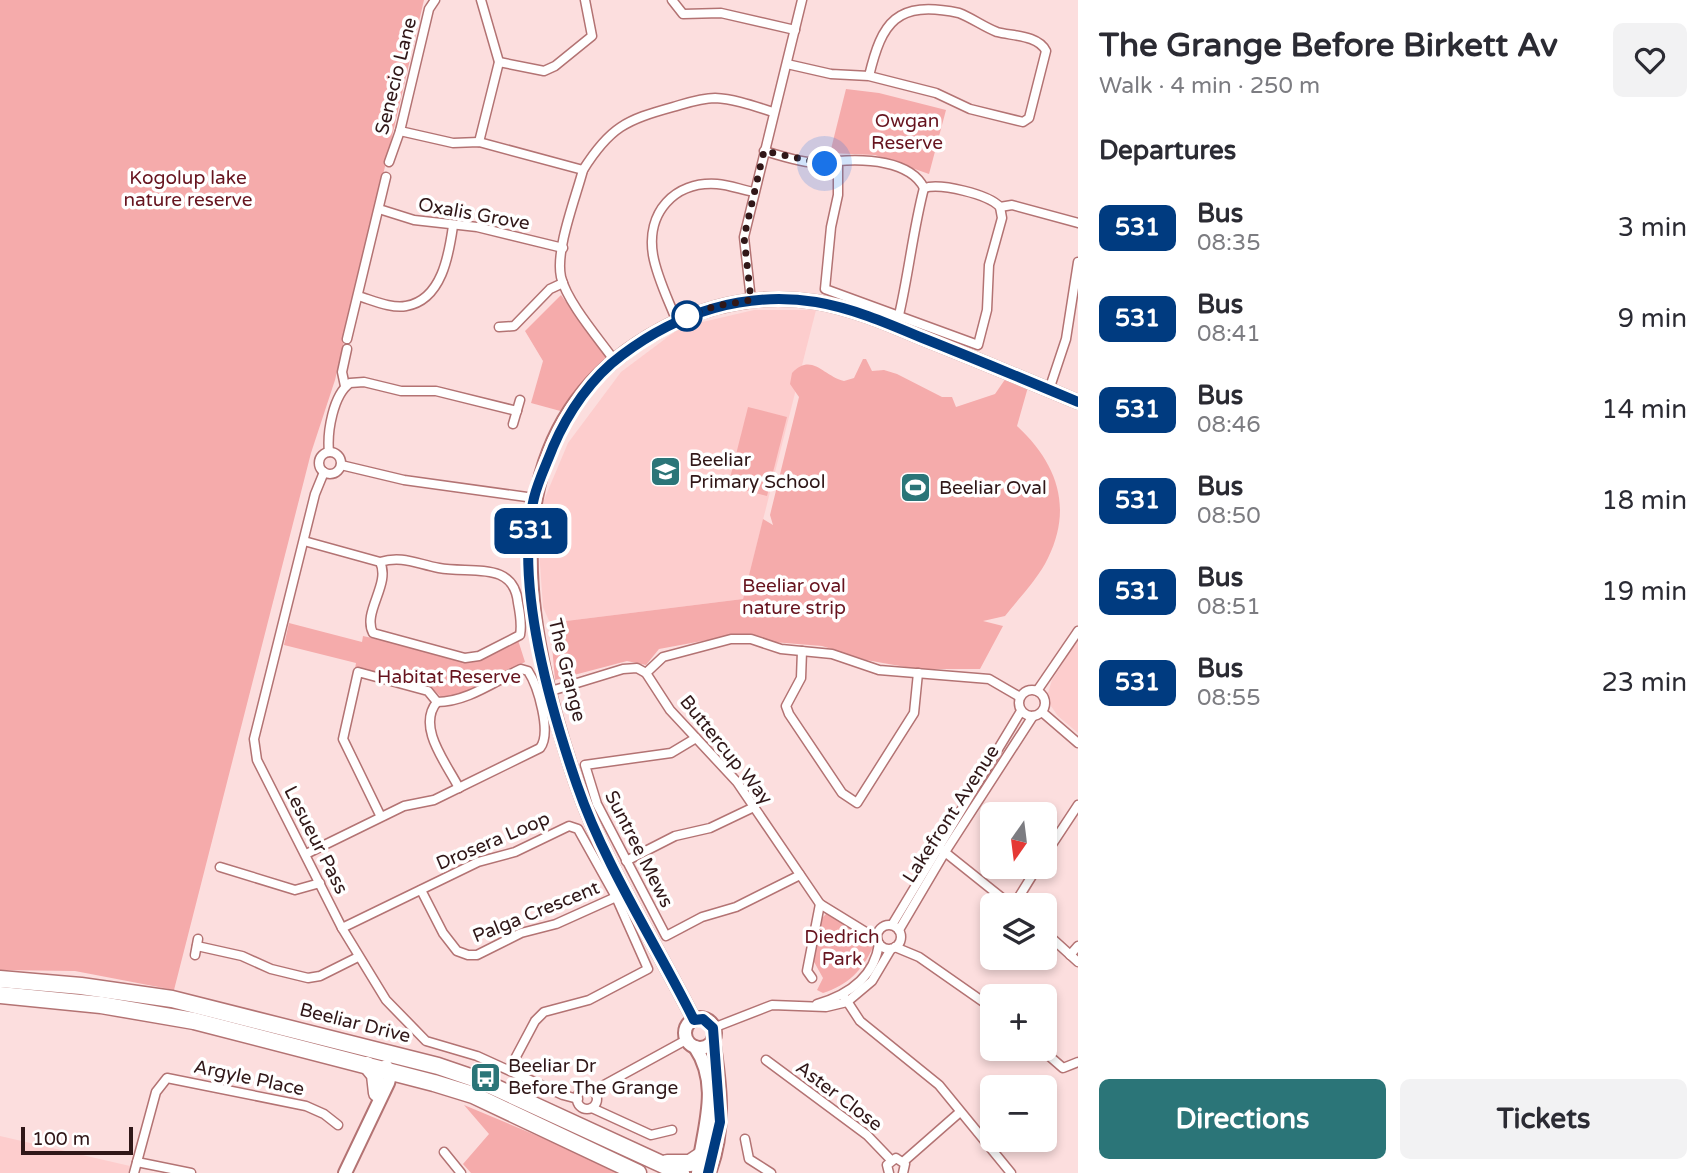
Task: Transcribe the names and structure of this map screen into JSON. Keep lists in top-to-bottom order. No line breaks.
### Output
{"streets":{"highway":["Beeliar Drive"],"street":["Senecio Lane","Oxalis Grove","The Grange","Buttercup Way","Lakefront Avenue","Lesueur Pass","Drosera Loop","Suntree Mews","Palga Crescent","Argyle Place","Aster Close"]},"crossings":[["Buttercup Way","Lakefront Avenue"],["Buttercup Way","Suntree Mews"],["Lesueur Pass","Drosera Loop"],["Drosera Loop","Palga Crescent"]],"parks":["Owgan Reserve","Kogolup lake nature reserve","Beeliar oval nature strip","Habitat Reserve","Diedrich Park"],"places":{"school or university":["Beeliar Primary School"],"sports":["Beeliar Oval"],"bus stop":["Beeliar Dr Before The Grange"]},"lines":["bus line 531"],"scale_bar":"100 m","north":"bottom","page":{"on_map":"531","heading":[["The Grange Before Birkett Av","Walk · 4 min · 250 m"],"Departures"],"list":[{"mark":"531","name":"Bus","note":"08:35","value":"3 min"},{"mark":"531","name":"Bus","note":"08:41","value":"9 min"},{"mark":"531","name":"Bus","note":"08:46","value":"14 min"},{"mark":"531","name":"Bus","note":"08:50","value":"18 min"},{"mark":"531","name":"Bus","note":"08:51","value":"19 min"},{"mark":"531","name":"Bus","note":"08:55","value":"23 min"}],"map_buttons":["+","−"],"buttons":["Directions","Tickets"],"scale":"100 m"}}
